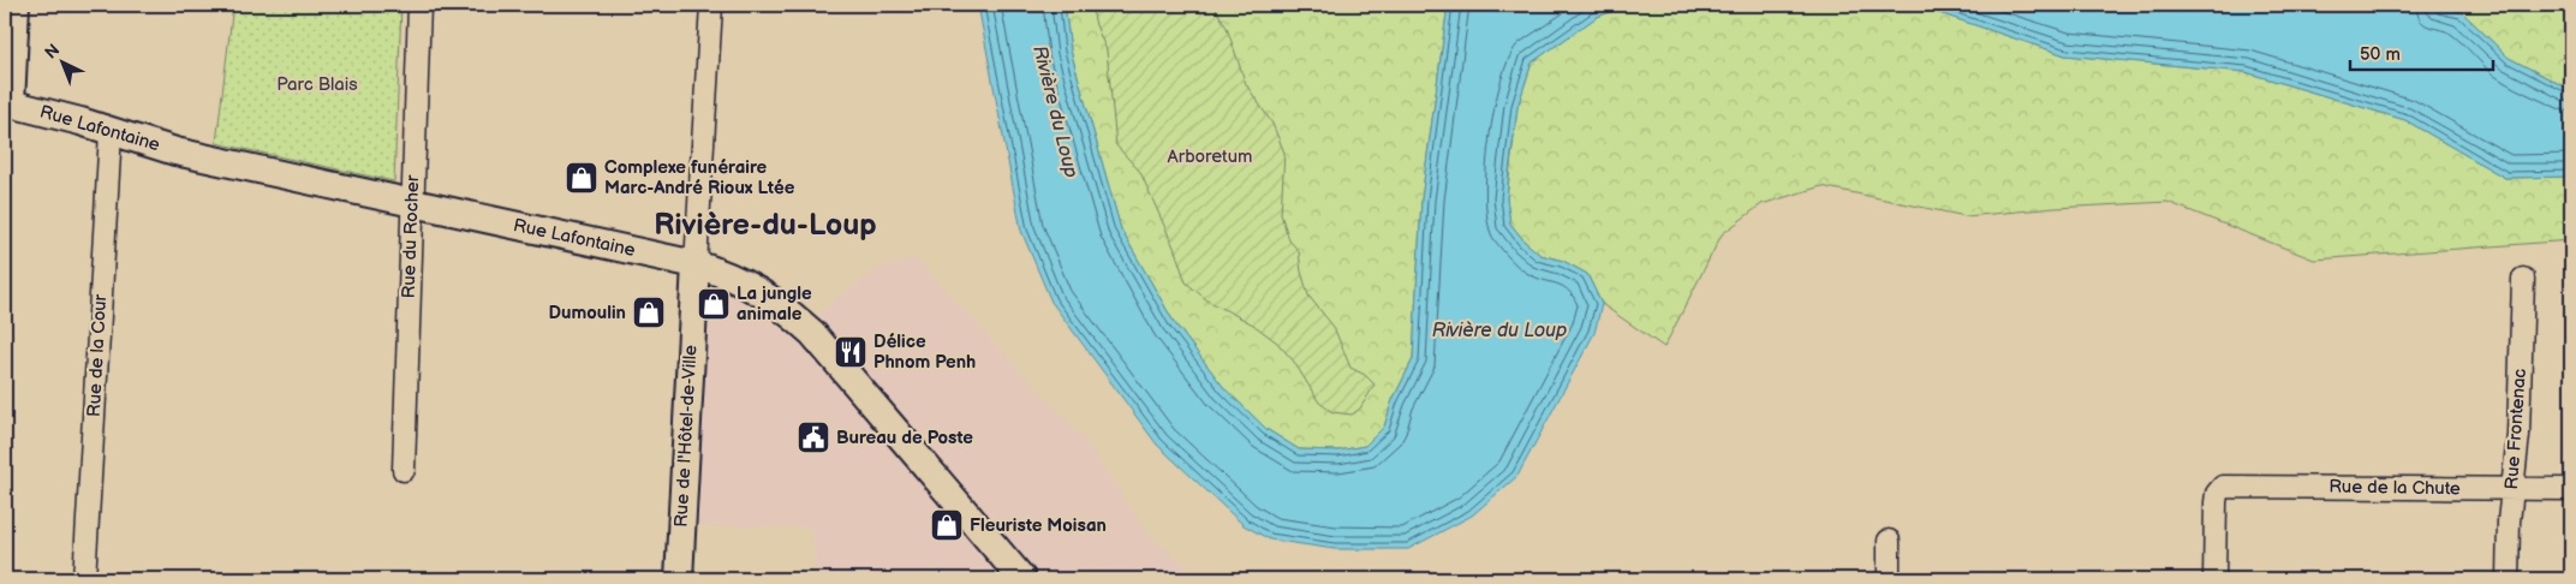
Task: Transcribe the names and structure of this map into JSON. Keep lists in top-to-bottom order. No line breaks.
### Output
{"streets":{"main road":["Rue Lafontaine","Rue de l'Hôtel-de-Ville"],"street":["Rue du Rocher","Rue de la Cour","Rue Frontenac","Rue de la Chute"]},"crossings":[["Rue Lafontaine","Rue du Rocher"],["Rue Lafontaine","Rue de la Cour"],["Rue Lafontaine","Rue de l'Hôtel-de-Ville"],["Rue Frontenac","Rue de la Chute"]],"districts":["Rivière-du-Loup"],"water":["Rivière du Loup"],"parks":["Parc Blais","Arboretum"],"places":{"shop":["Complexe funéraire Marc-André Rioux Ltée","La jungle animale","Dumoulin","Fleuriste Moisan"],"restaurant":["Délice Phnom Penh"],"public building":["Bureau de Poste"]},"scale_bar":"50 m","north":"top left"}
